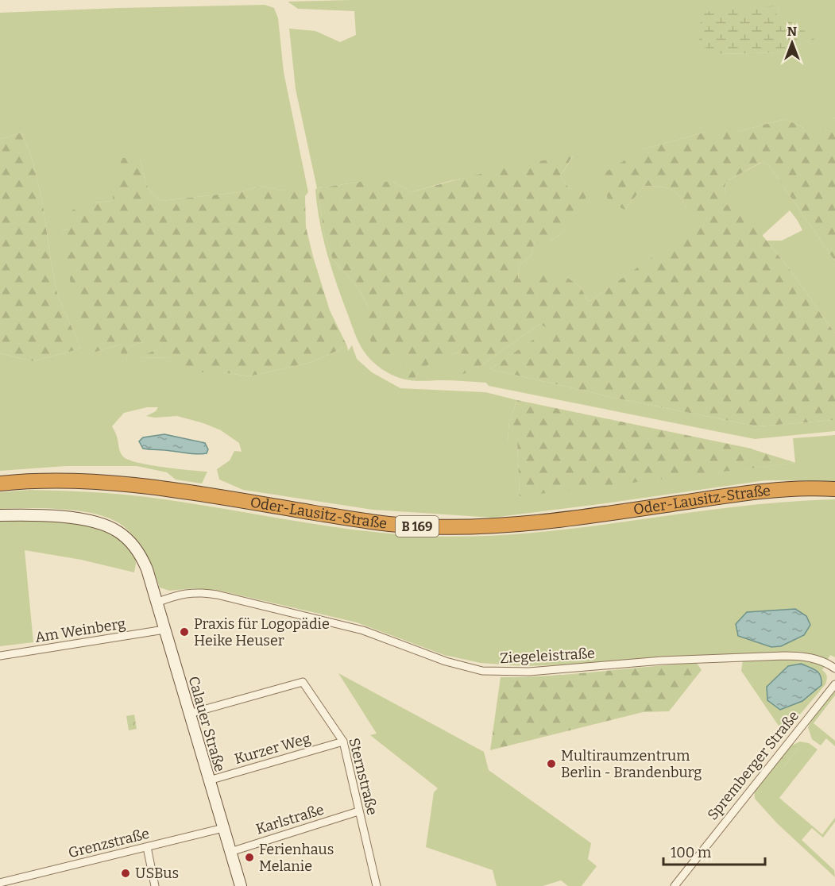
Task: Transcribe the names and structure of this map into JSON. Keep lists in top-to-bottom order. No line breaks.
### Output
{"streets":{"highway":["Oder-Lausitz-Straße","B 169"],"street":["Am Weinberg","Ziegeleistraße","Calauer Straße","Kurzer Weg","Spremberger Straße","Sternstraße","Karlstraße","Grenzstraße"]},"crossings":[["Am Weinberg","Calauer Straße"],["Ziegeleistraße","Calauer Straße"],["Calauer Straße","Kurzer Weg"],["Calauer Straße","Sternstraße"],["Calauer Straße","Karlstraße"],["Calauer Straße","Grenzstraße"],["Kurzer Weg","Sternstraße"],["Sternstraße","Karlstraße"]],"places":["Praxis für Logopädie Heike Heuser","Multiraumzentrum Berlin - Brandenburg","Ferienhaus Melanie","USBus"],"scale_bar":"100 m","north":"top"}
